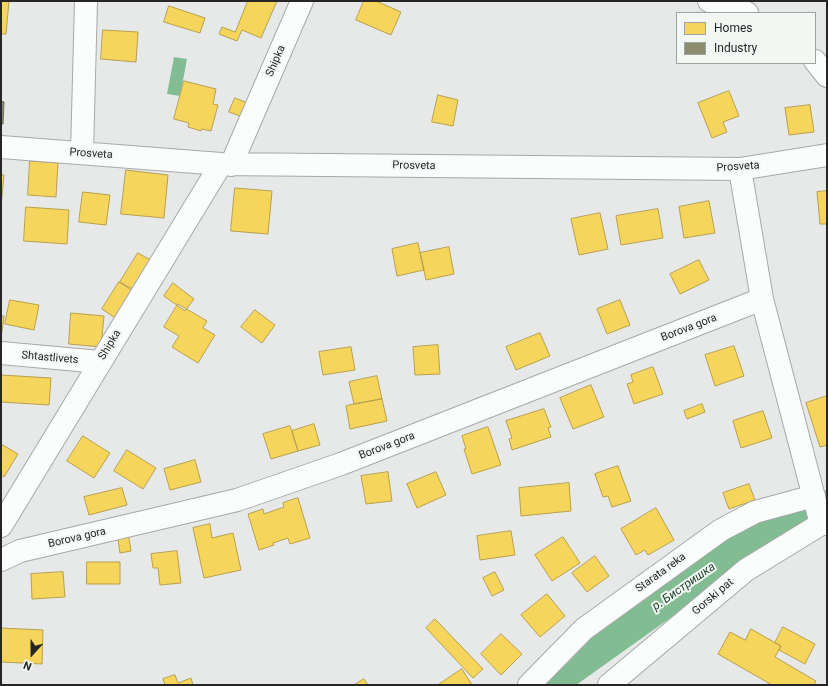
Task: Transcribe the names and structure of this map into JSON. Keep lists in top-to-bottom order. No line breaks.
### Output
{"streets":{"street":["Shipka","Prosveta","Borova gora","Shtastlivets","Starata reka","Gorski pat"]},"crossings":[["Shipka","Prosveta"],["Shipka","Shtastlivets"]],"water":["р. Бистришка"],"legend":["Homes","Industry"],"north":"bottom"}
